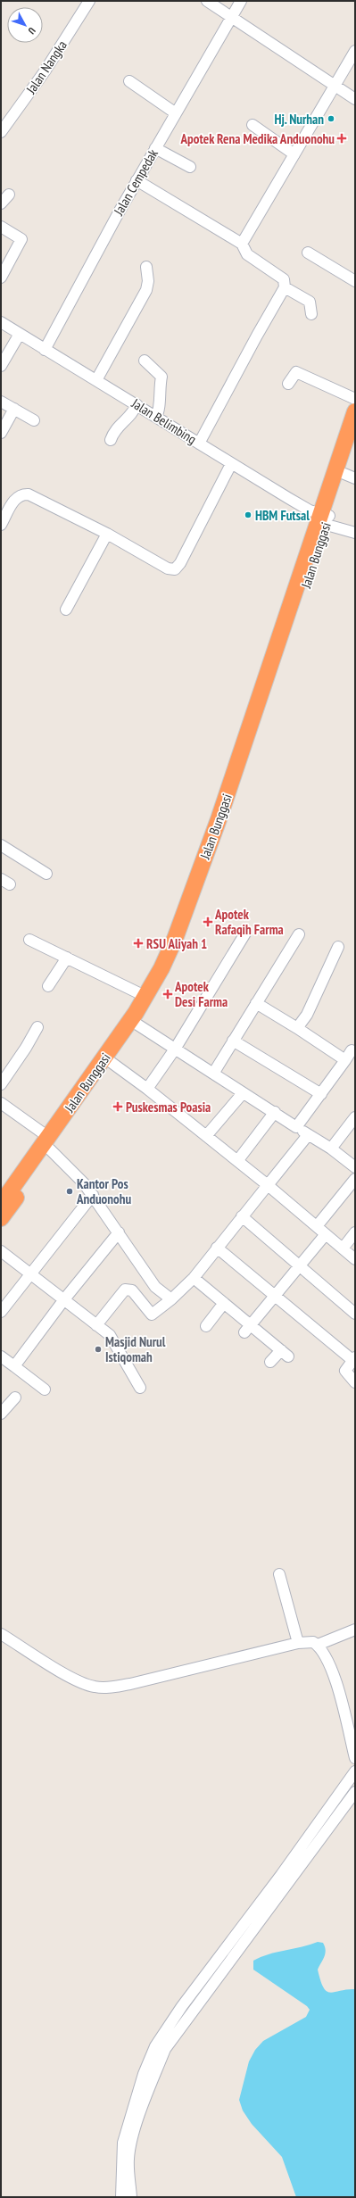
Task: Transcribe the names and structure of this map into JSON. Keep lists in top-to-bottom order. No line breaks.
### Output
{"streets":{"highway":["Jalan Bunggasi"],"street":["Jalan Nangka","Jalan Cempedak","Jalan Belimbing"]},"crossings":[["Jalan Cempedak","Jalan Belimbing"],["Jalan Belimbing","Jalan Bunggasi"]],"places":{"other":["Hj. Nurhan","HBM Futsal","Kantor Pos Anduonohu","Masjid Nurul Istiqomah"],"health":["Apotek Rena Medika Anduonohu","Apotek Rafaqih Farma","RSU Aliyah 1","Apotek Desi Farma","Puskesmas Poasia"]},"north":"bottom right"}
